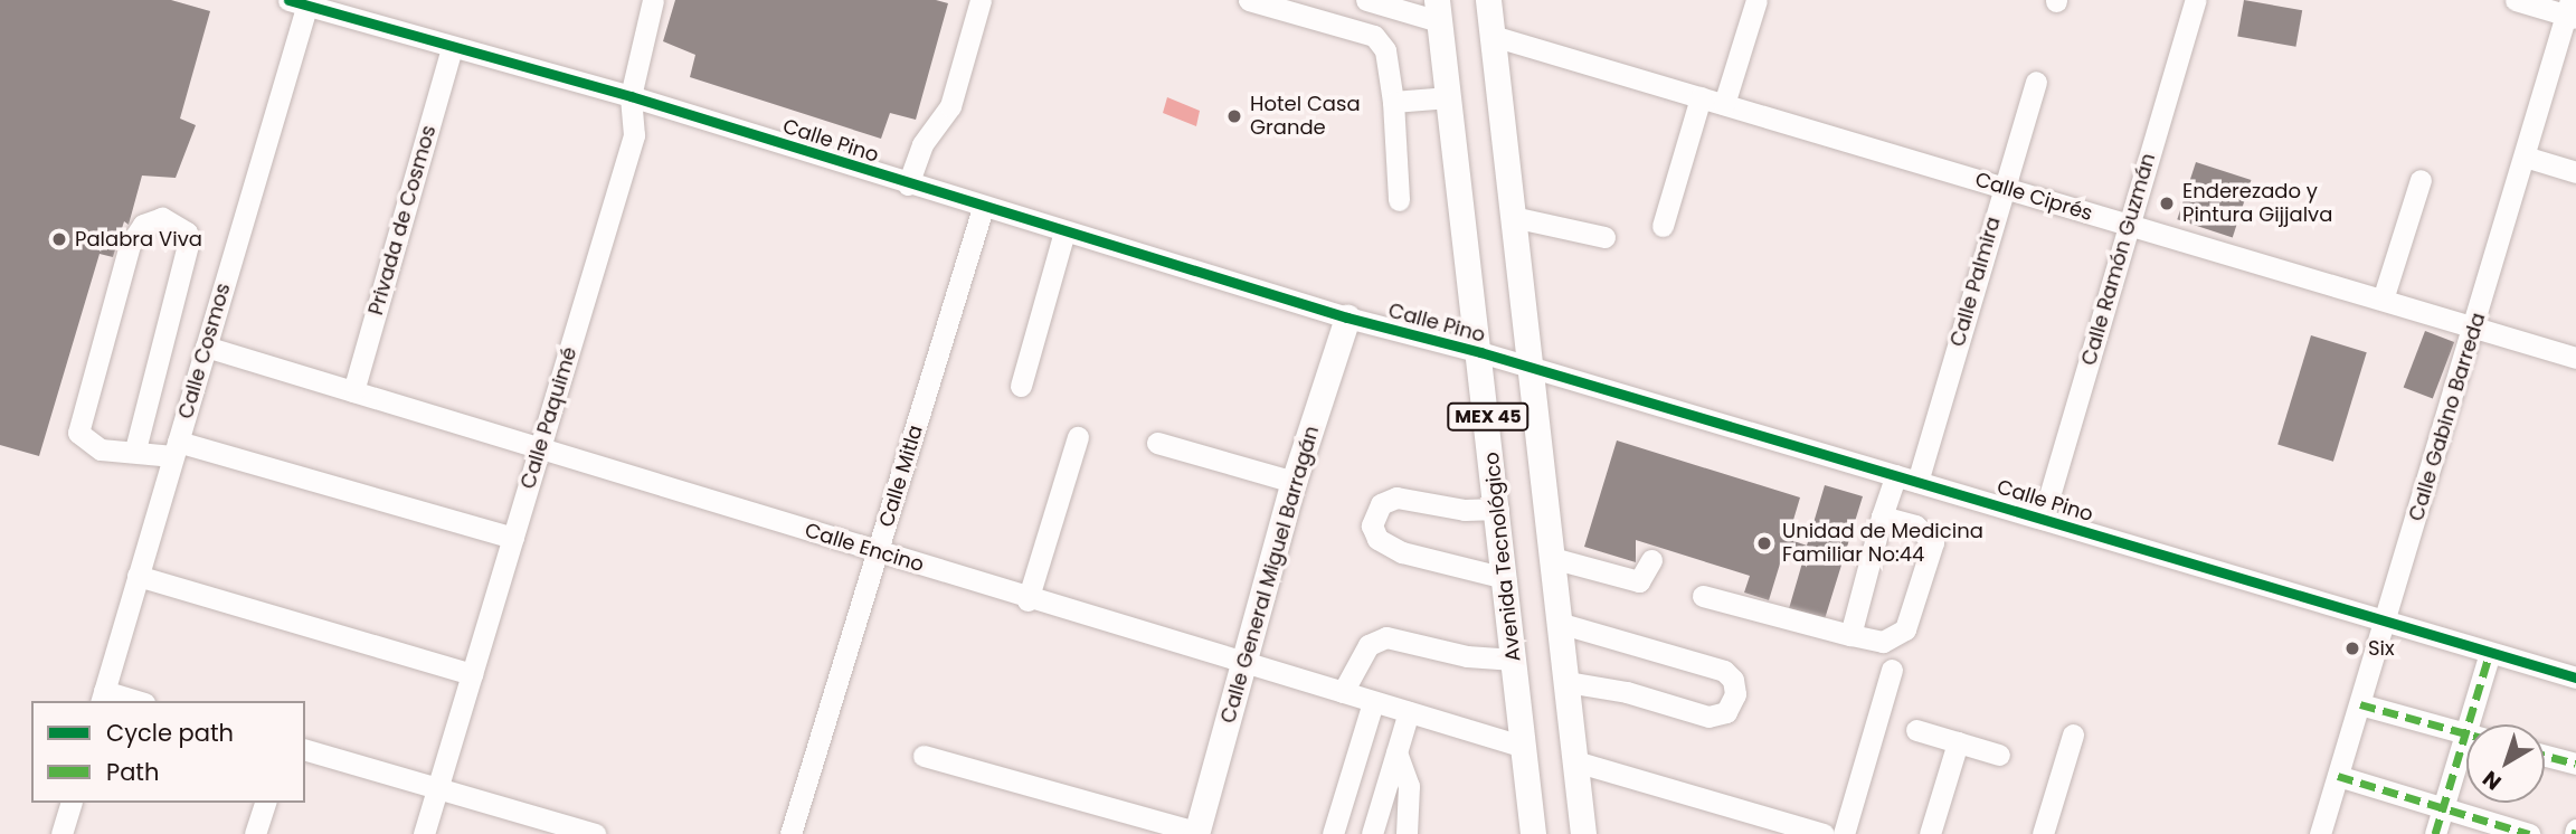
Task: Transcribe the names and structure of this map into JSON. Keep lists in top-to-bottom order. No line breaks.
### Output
{"streets":{"main road":["MEX 45","Avenida Tecnológico","Calle General Miguel Barragán"],"street":["Calle Pino","Calle Ciprés","Privada de Cosmos","Calle Ramón Guzmán","Calle Palmira","Calle Cosmos","Calle Gabino Barreda","Calle Paquimé","Calle Mitla","Calle Encino"]},"crossings":[["Calle Pino","Privada de Cosmos"],["Calle Pino","Calle Ramón Guzmán"],["Calle Pino","Calle Palmira"],["Calle Pino","Calle Cosmos"],["Calle Pino","MEX 45"],["Calle Pino","Calle Gabino Barreda"],["Calle Pino","Calle Paquimé"],["Calle Pino","Calle Mitla"],["Calle Pino","Avenida Tecnológico"],["Calle Pino","Calle General Miguel Barragán"],["Calle Ciprés","Calle Ramón Guzmán"],["Calle Ciprés","Calle Palmira"],["Calle Ciprés","MEX 45"],["Calle Ciprés","Calle Gabino Barreda"],["Privada de Cosmos","Calle Encino"],["Calle Cosmos","Calle Encino"],["Calle Paquimé","Calle Encino"],["Calle Mitla","Calle Encino"],["Calle Encino","Avenida Tecnológico"],["Calle Encino","Calle General Miguel Barragán"]],"places":["Hotel Casa Grande","Enderezado y Pintura Gijjalva","Palabra Viva","Unidad de Medicina Familiar No:44","Six"],"legend":["Cycle path","Path"],"north":"bottom left"}
